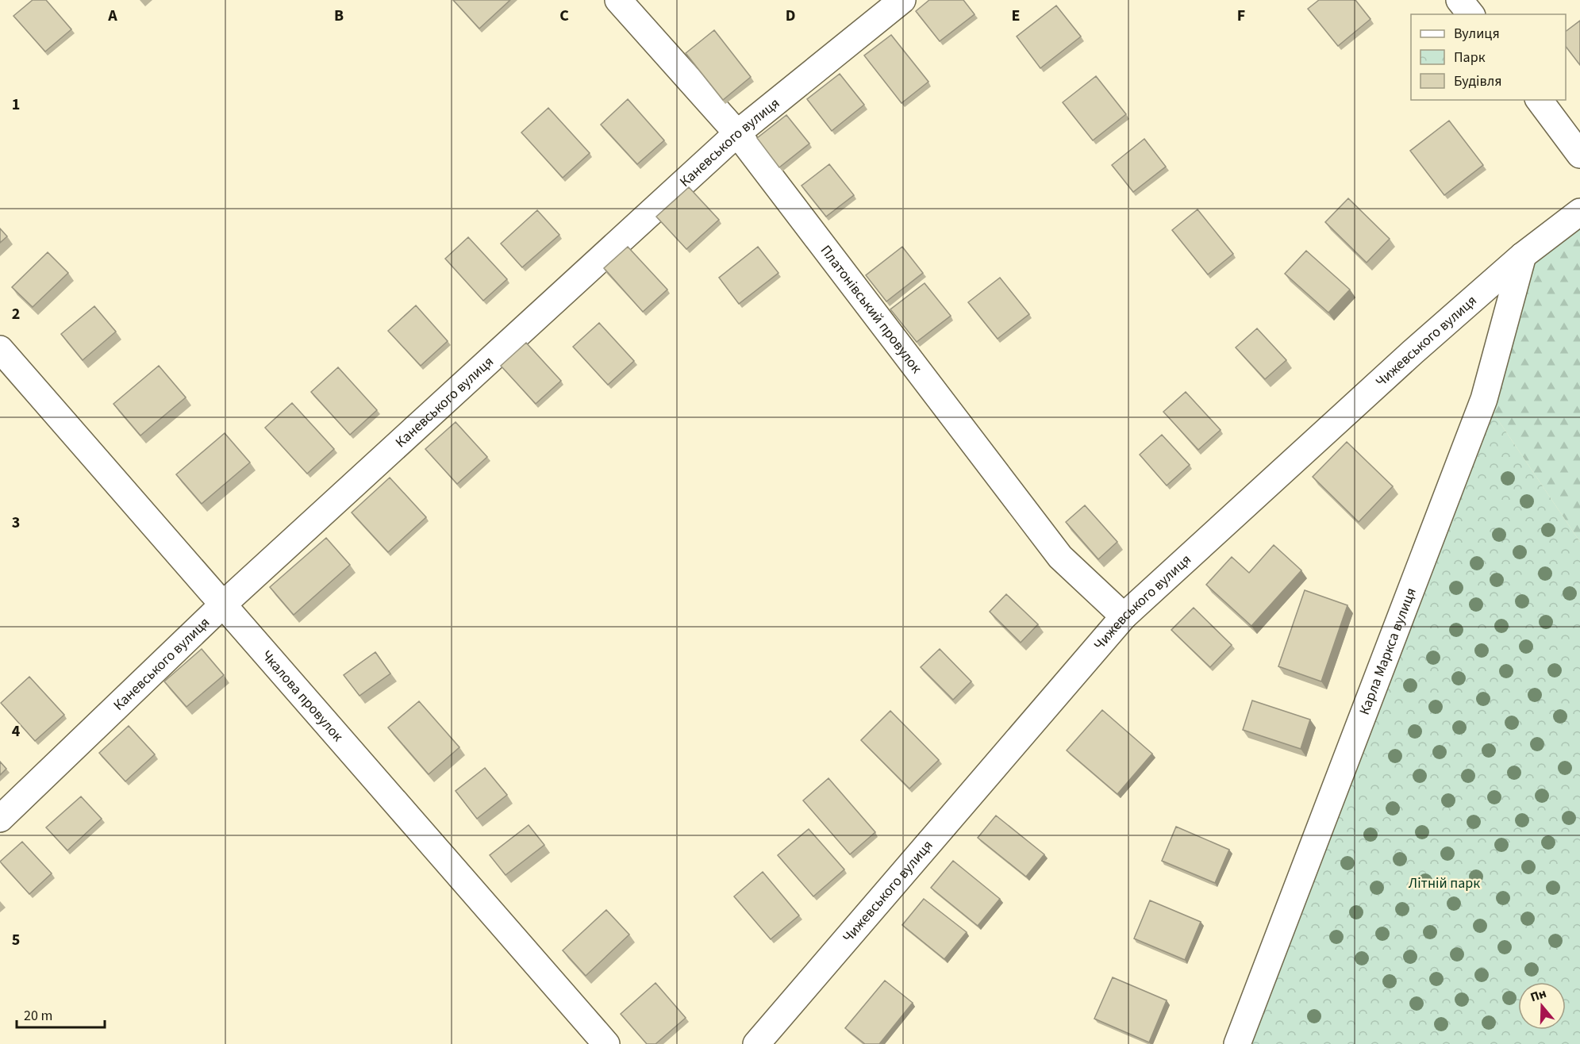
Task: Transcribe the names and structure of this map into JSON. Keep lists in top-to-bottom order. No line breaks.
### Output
{"streets":{"street":["Каневського вулиця","Платонівський провулок","Чижевського вулиця","Карла Маркса вулиця","Чкалова провулок"]},"crossings":[["Каневського вулиця","Платонівський провулок"],["Каневського вулиця","Чкалова провулок"],["Платонівський провулок","Чижевського вулиця"],["Чижевського вулиця","Карла Маркса вулиця"]],"parks":["Літній парк"],"legend":["Вулиця","Парк","Будівля"],"scale_bar":"20 m","north":"top","grid":{"columns":["A","B","C","D","E","F"],"rows":["1","2","3","4","5"]}}
